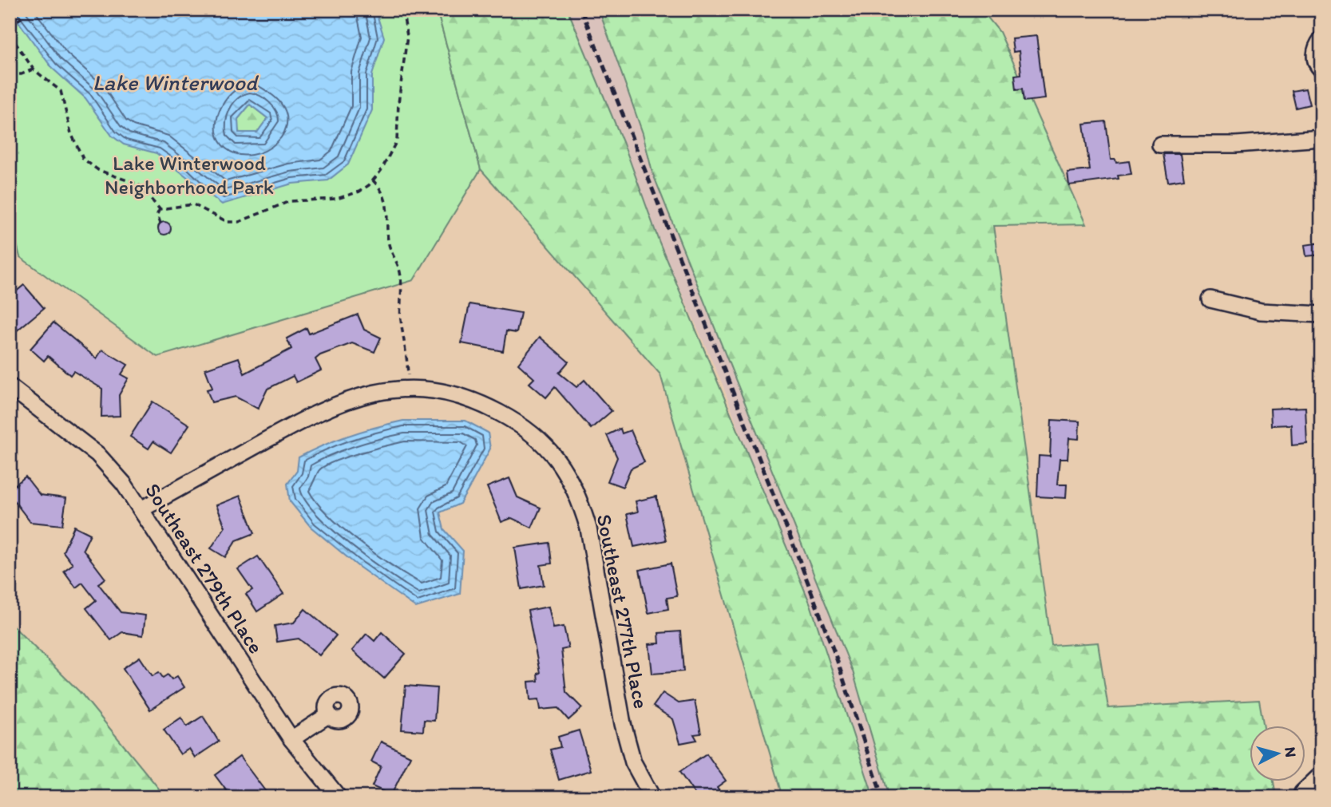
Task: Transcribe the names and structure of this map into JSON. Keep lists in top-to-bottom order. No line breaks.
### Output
{"streets":{"street":["Southeast 279th Place","Southeast 277th Place"]},"crossings":[["Southeast 279th Place","Southeast 277th Place"]],"water":["Lake Winterwood"],"parks":["Lake Winterwood Neighborhood Park"],"north":"right"}
